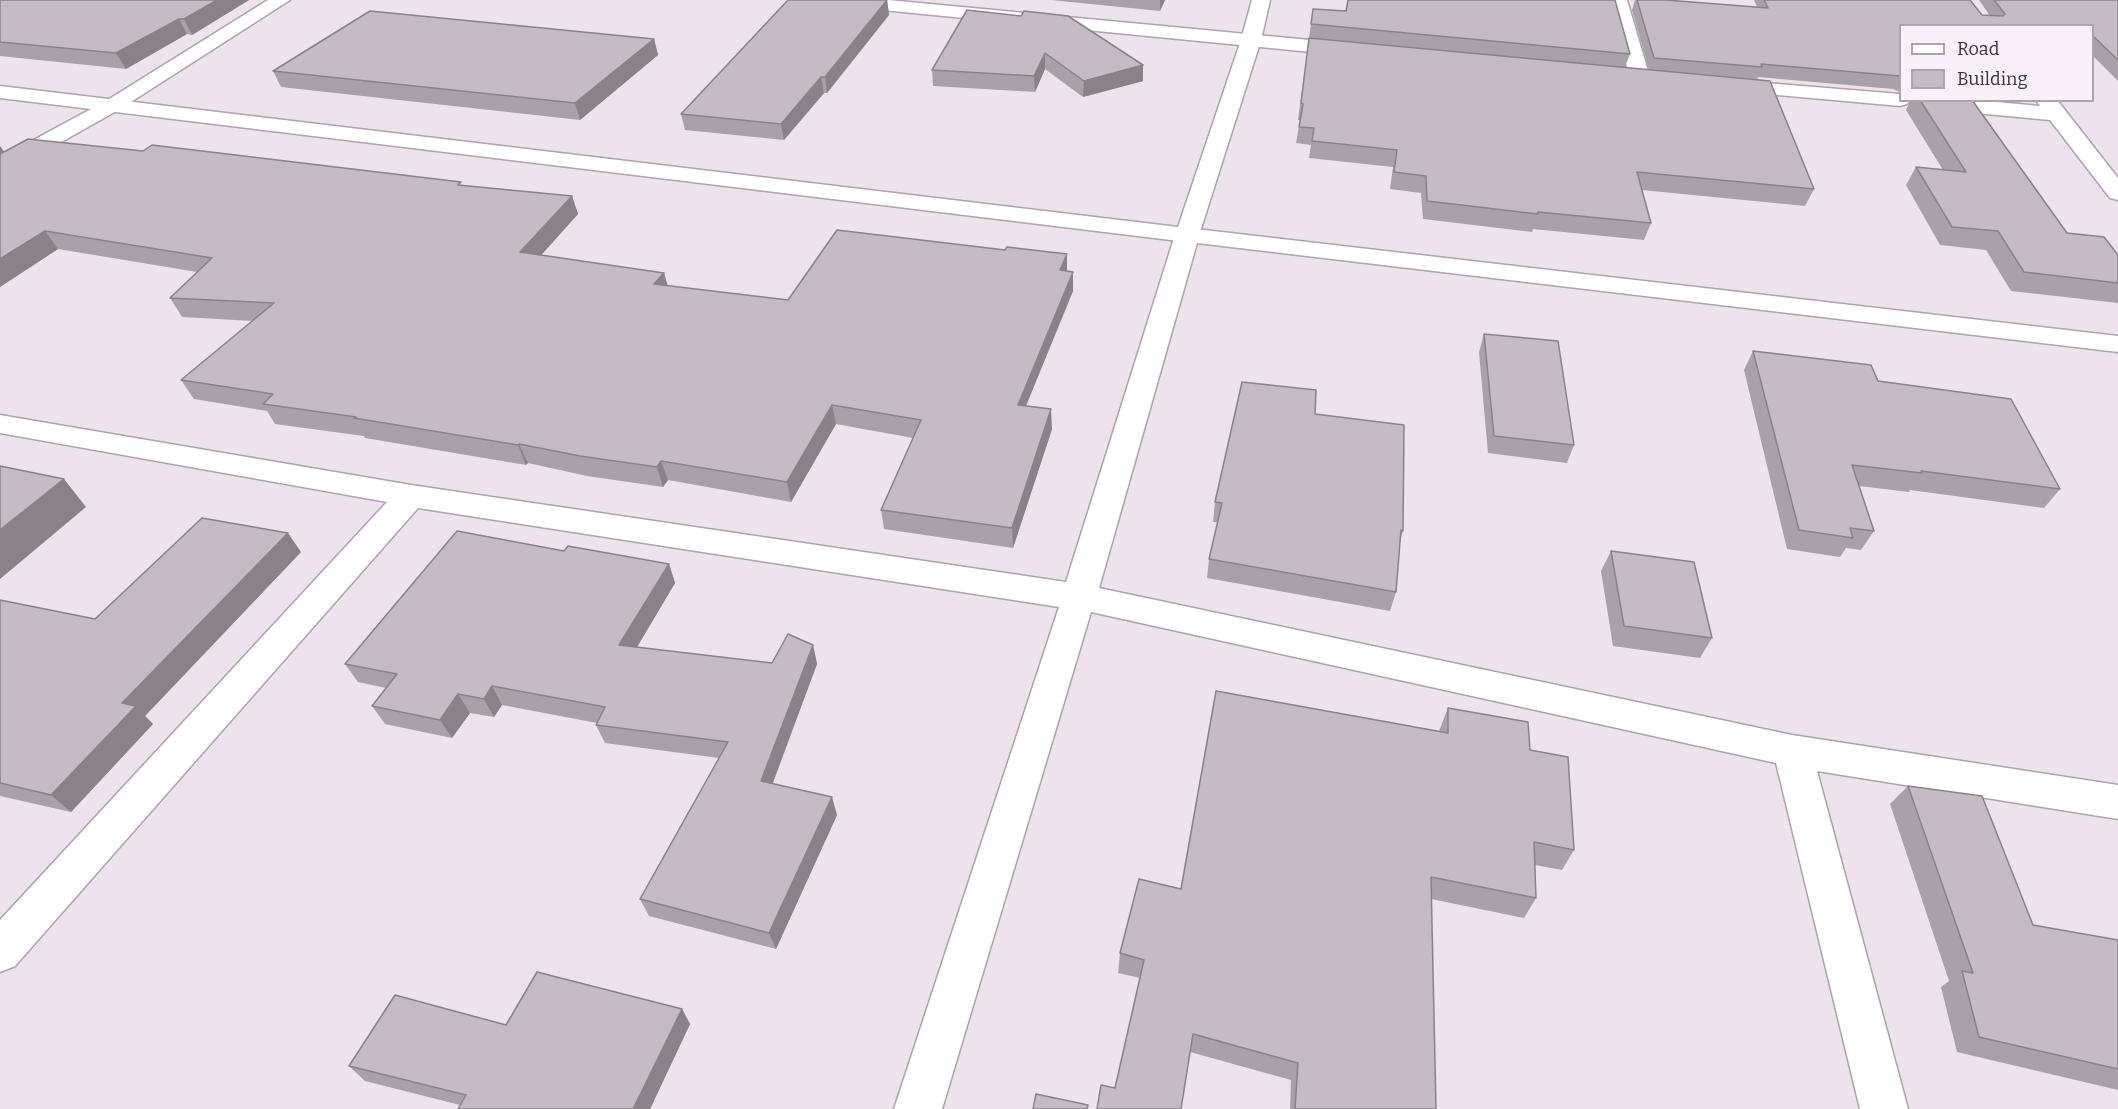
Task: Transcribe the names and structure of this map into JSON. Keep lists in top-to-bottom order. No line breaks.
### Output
{"legend":["Road","Building"]}
